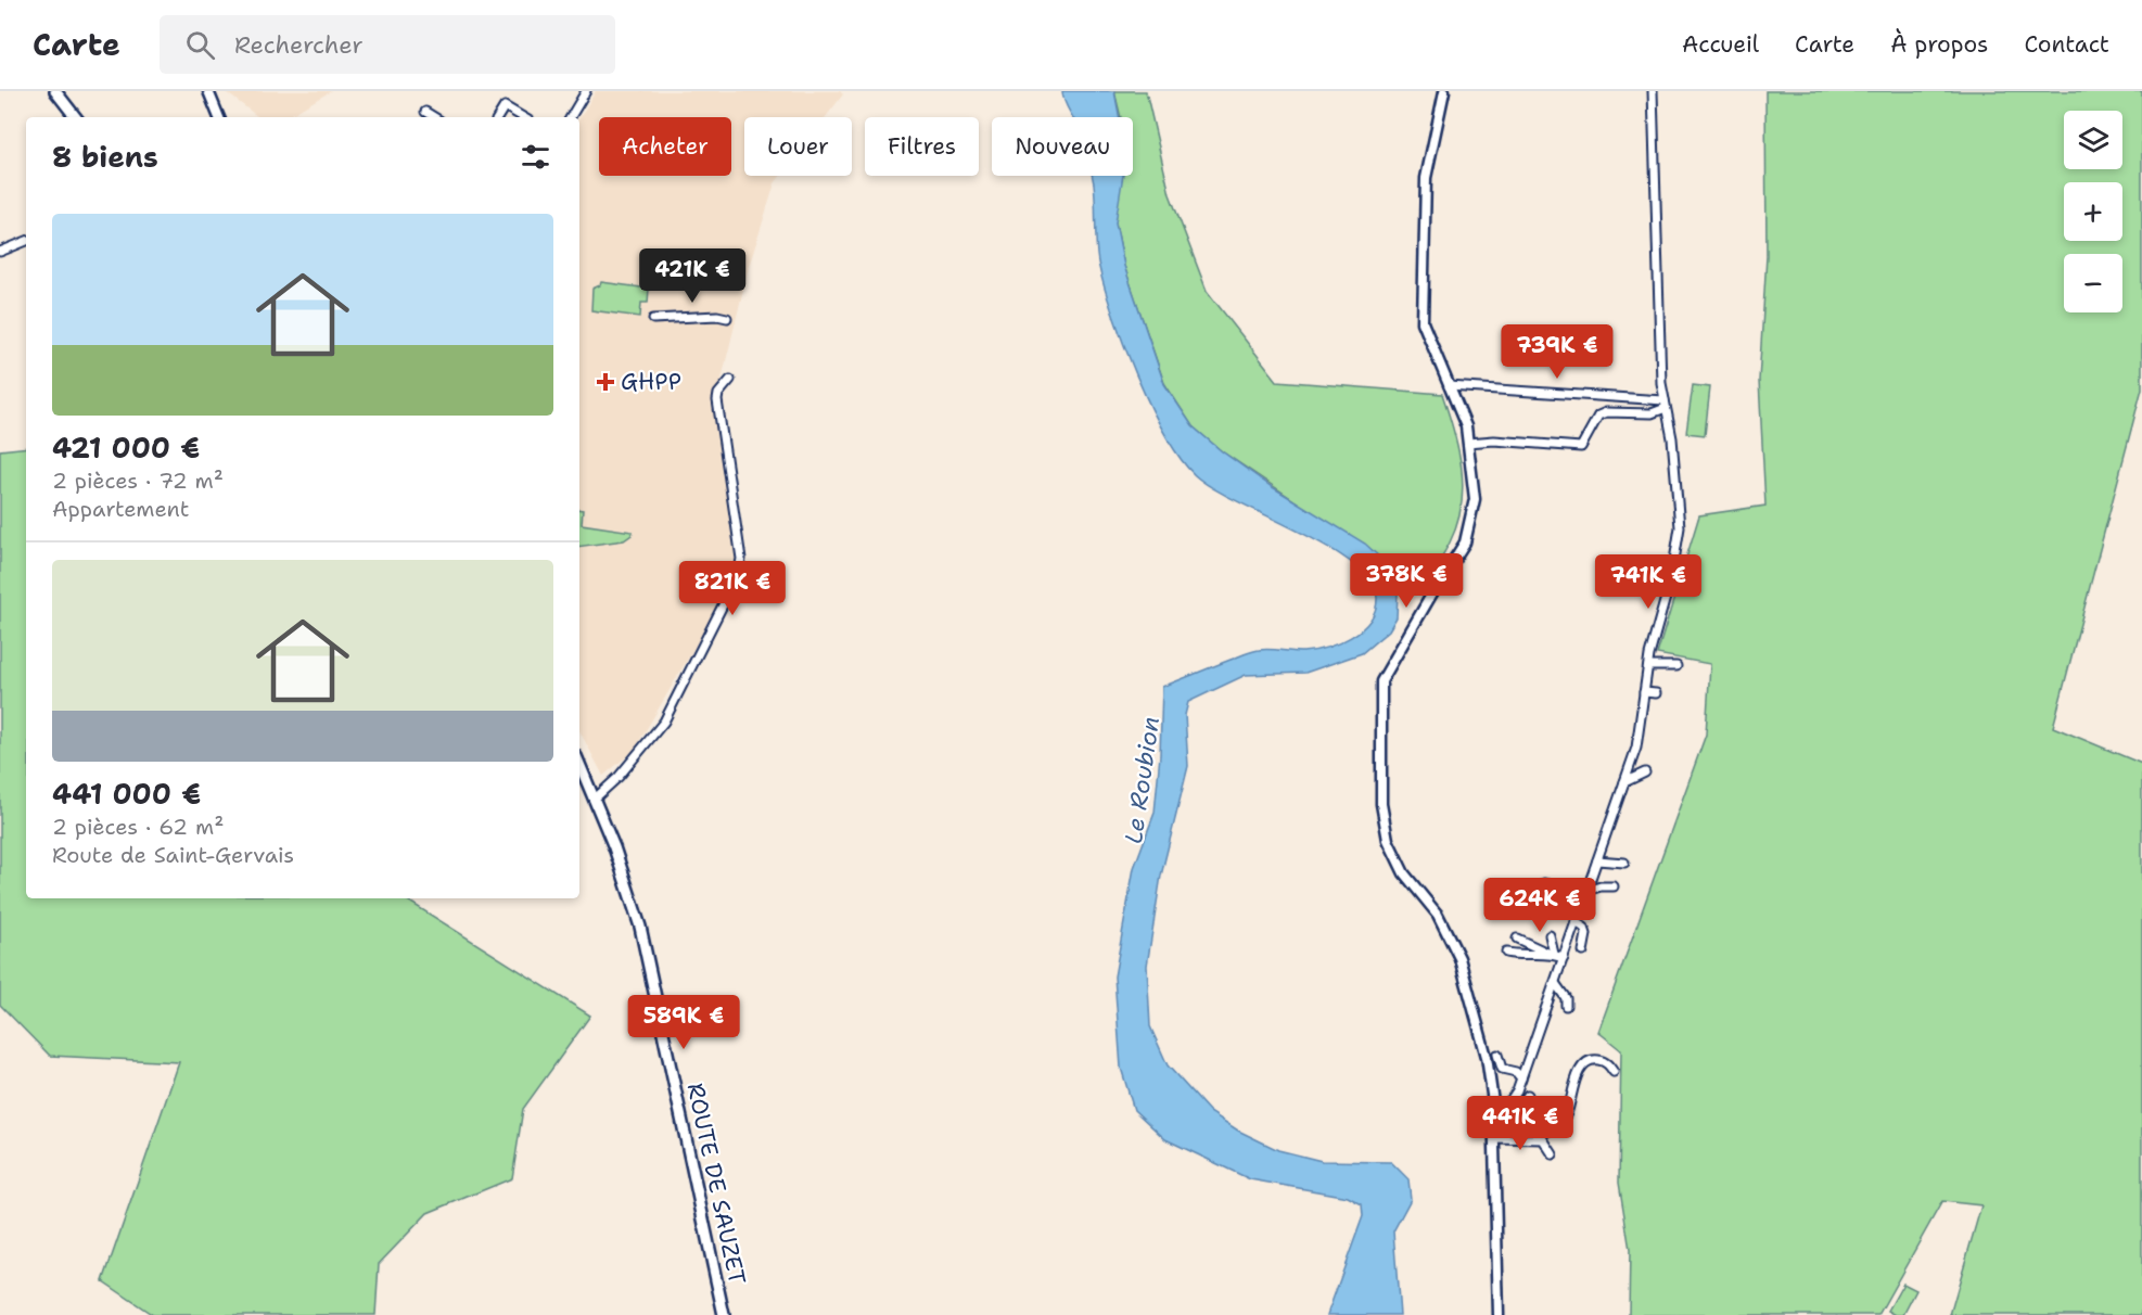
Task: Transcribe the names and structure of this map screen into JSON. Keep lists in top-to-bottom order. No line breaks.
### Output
{"streets":{"main road":["ROUTE DE SAUZET"]},"water":["Le Roubion"],"places":{"health":["GHPP"]},"page":{"header":"Carte","search":"Rechercher","nav":["Accueil","Carte","À propos","Contact"],"map_buttons":["+","−"],"chip":["Acheter","Louer","Filtres","Nouveau"],"heading":"8 biens","list":[{"name":"421 000 €","note":"2 pièces · 72 m² · Appartement"},{"name":"441 000 €","note":"2 pièces · 62 m² · Route de Saint-Gervais"}],"price":["421K €","739K €","378K €","741K €","821K €","624K €","589K €","441K €"]}}
